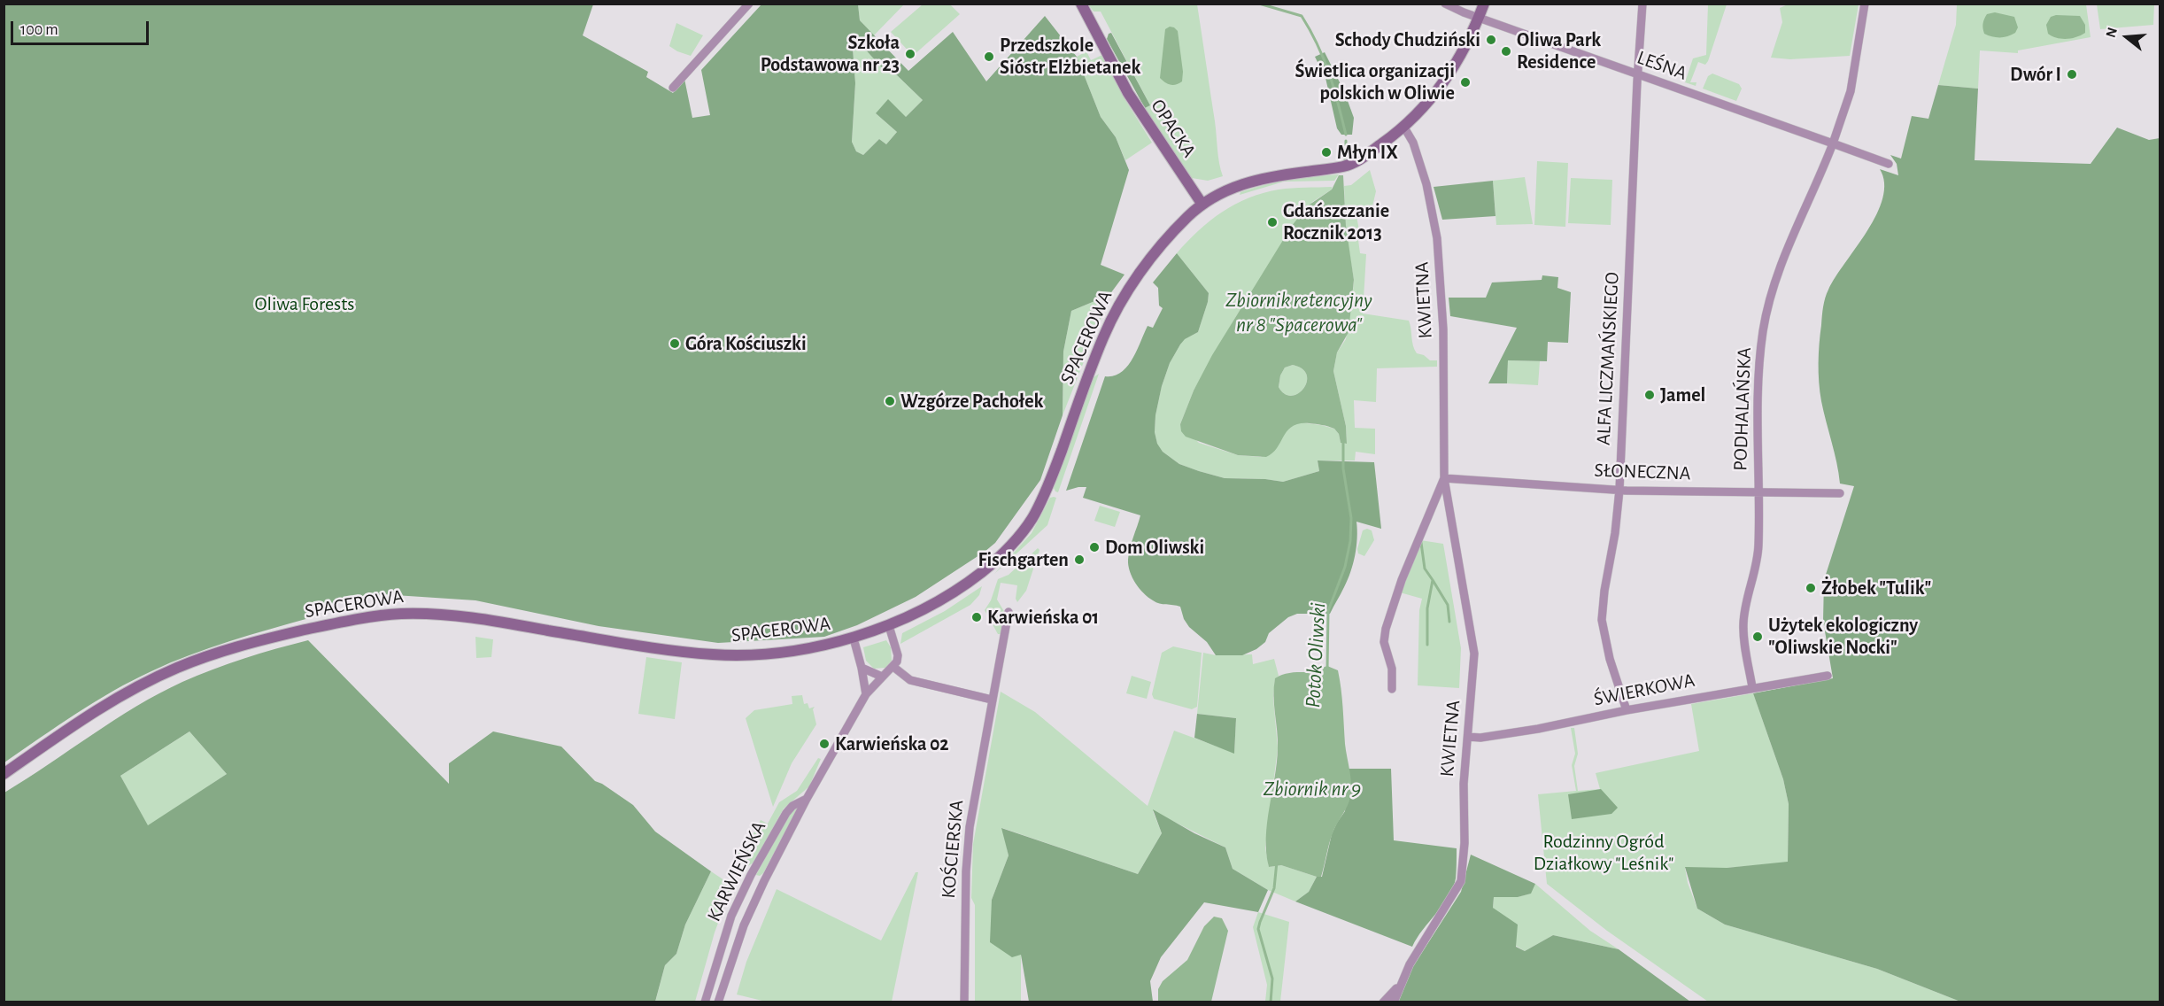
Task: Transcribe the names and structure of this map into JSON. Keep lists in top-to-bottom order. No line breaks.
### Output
{"streets":{"main road":["OPACKA","SPACEROWA"],"street":["LEŚNA","KWIETNA","ALFA LICZMAŃSKIEGO","PODHALAŃSKA","SŁONECZNA","ŚWIERKOWA","KOŚCIERSKA","KARWIEŃSKA"]},"crossings":[["LEŚNA","SPACEROWA"],["LEŚNA","ALFA LICZMAŃSKIEGO"],["LEŚNA","PODHALAŃSKA"],["OPACKA","SPACEROWA"],["KWIETNA","SPACEROWA"],["KWIETNA","SŁONECZNA"],["KWIETNA","ŚWIERKOWA"],["ALFA LICZMAŃSKIEGO","SŁONECZNA"],["ALFA LICZMAŃSKIEGO","ŚWIERKOWA"],["PODHALAŃSKA","SŁONECZNA"],["PODHALAŃSKA","ŚWIERKOWA"]],"water":["Zbiornik retencyjny nr 8 \"Spacerowa\"","Potok Oliwski","Zbiornik nr 9"],"parks":["Oliwa Forests","Rodzinny Ogród Działkowy \"Leśnik\""],"places":["Schody Chudziński","Oliwa Park Residence","Szkoła Podstawowa nr 23","Przedszkole Sióstr Elżbietanek","Dwór I","Świetlica organizacji polskich w Oliwie","Młyn IX","Gdańszczanie Rocznik 2013","Góra Kościuszki","Jamel","Wzgórze Pachołek","Dom Oliwski","Fischgarten","Żłobek \"Tulik\"","Karwieńska 01","Użytek ekologiczny \"Oliwskie Nocki\"","Karwieńska 02"],"scale_bar":"100 m","north":"left"}
